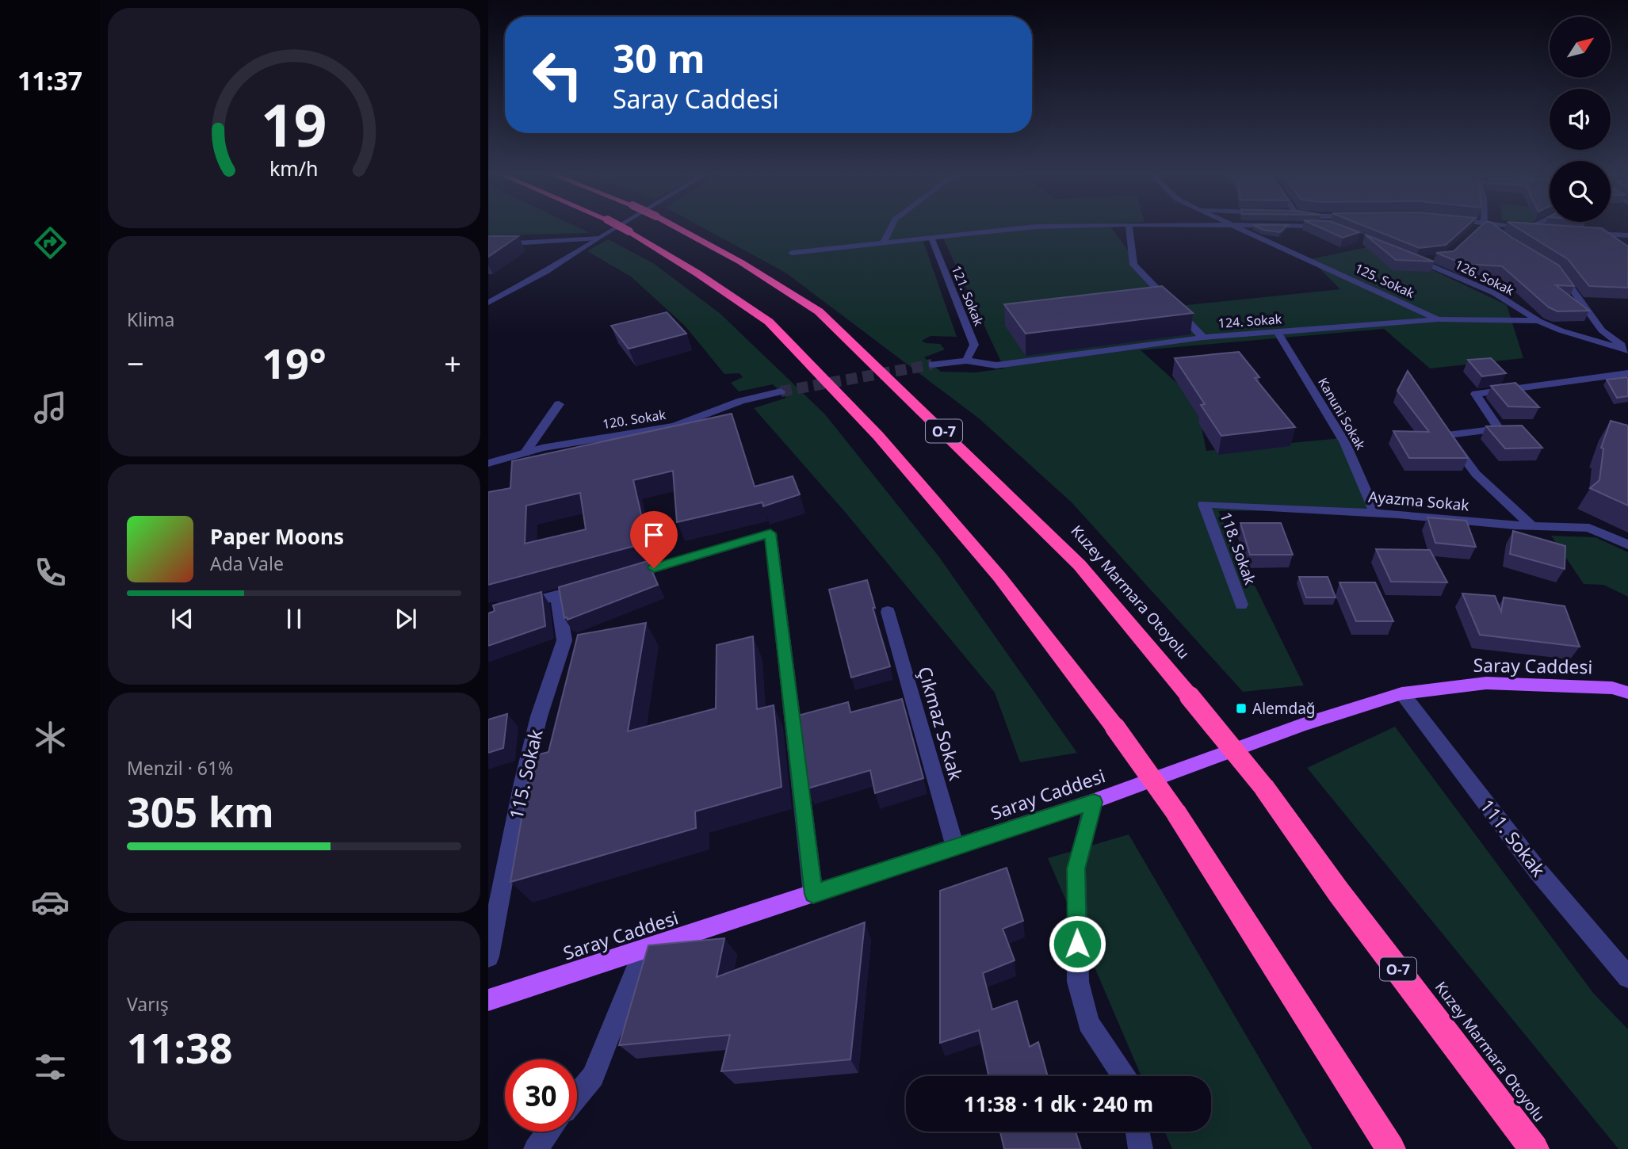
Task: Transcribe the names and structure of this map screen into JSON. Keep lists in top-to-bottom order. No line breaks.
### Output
{"streets":{"highway":["O-7","Kuzey Marmara Otoyolu"],"main road":["Saray Caddesi"],"street":["126. Sokak","125. Sokak","121. Sokak","124. Sokak","Kanuni Sokak","120. Sokak","Ayazma Sokak","118. Sokak","Çıkmaz Sokak","115. Sokak","111. Sokak"]},"crossings":[["126. Sokak","124. Sokak"],["125. Sokak","124. Sokak"],["121. Sokak","124. Sokak"],["124. Sokak","Kanuni Sokak"],["Kanuni Sokak","Ayazma Sokak"],["Ayazma Sokak","118. Sokak"],["Saray Caddesi","Çıkmaz Sokak"],["Saray Caddesi","111. Sokak"]],"places":{"transit":["Alemdağ"]},"north":"top right","page":{"tabs":"11:37","turn":["30 m","Saray Caddesi"],"tile":["Klima",["Menzil · 61%","305 km"],["Varış","11:38"]],"heat":["−","19°","+"],"song":["Paper Moons","Ada Vale"],"limit":"30","trip":"11:38 · 1 dk · 240 m","gauge":["19","km/h"]}}
